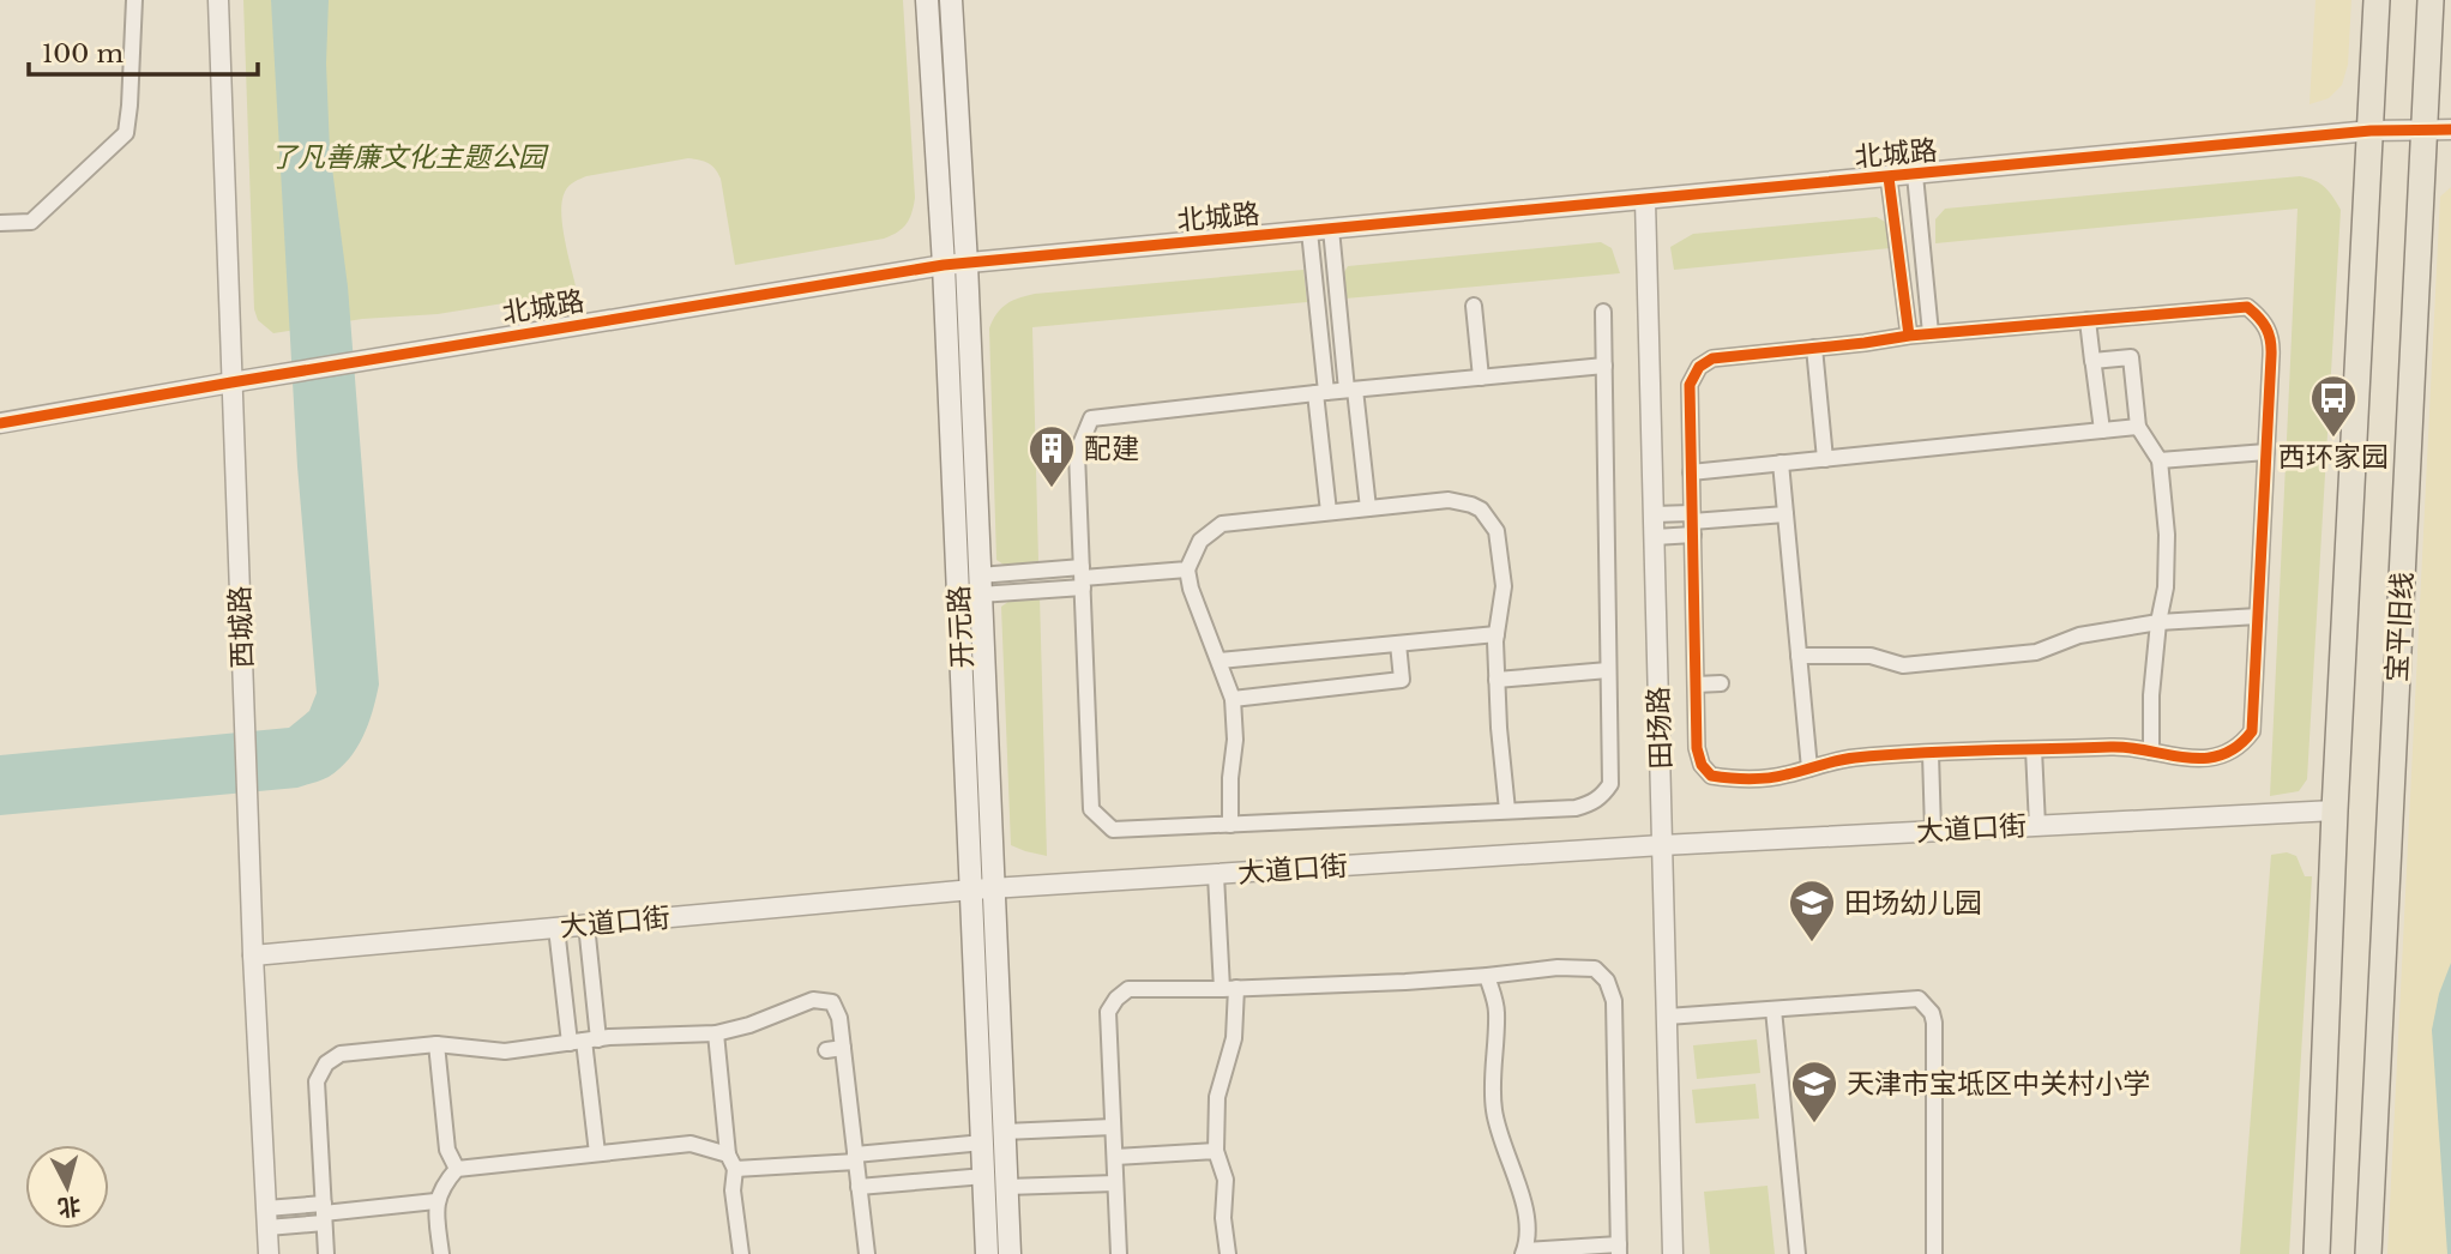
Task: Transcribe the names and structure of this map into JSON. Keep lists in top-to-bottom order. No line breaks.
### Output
{"streets":{"main road":["开元路","宝平旧线"],"street":["北城路","西城路","田场路","大道口街"]},"crossings":[["北城路","西城路"],["北城路","开元路"],["北城路","宝平旧线"],["北城路","田场路"],["西城路","大道口街"],["开元路","大道口街"],["宝平旧线","大道口街"],["田场路","大道口街"]],"parks":["了凡善廉文化主题公园"],"places":{"bus stop":["西环家园"],"building":["配建"],"school or university":["田场幼儿园","天津市宝坻区中关村小学"]},"scale_bar":"100 m","north":"bottom"}
